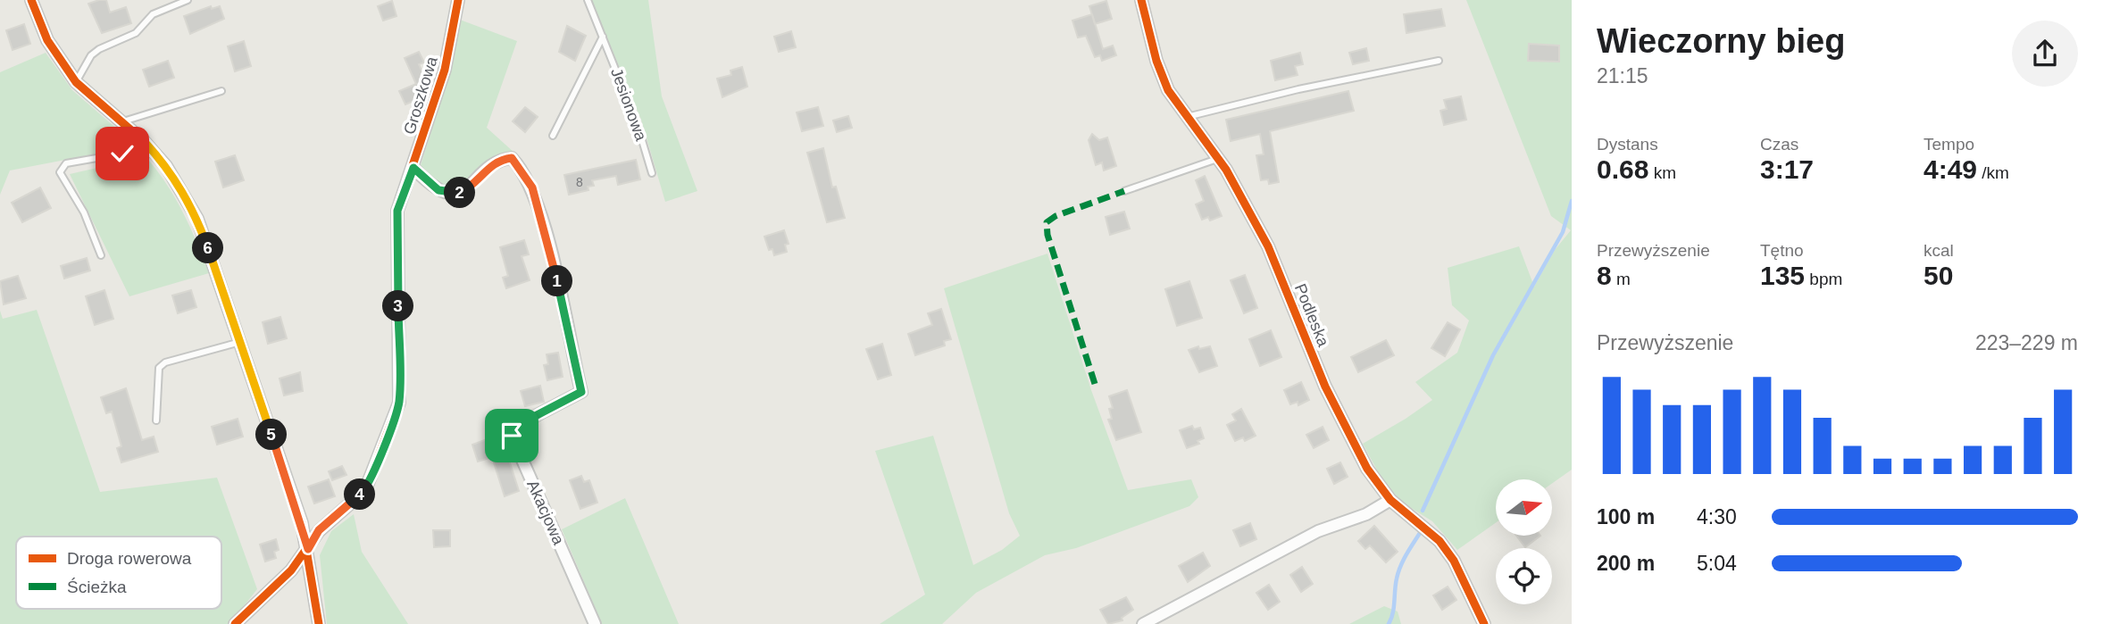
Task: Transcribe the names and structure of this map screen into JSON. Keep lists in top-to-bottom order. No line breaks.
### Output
{"streets":{"street":["Groszkowa","Podleska","Akacjowa"],"lane":["Jesionowa"]},"crossings":[["Groszkowa","Akacjowa"]],"house_numbers":["8"],"legend":["Droga rowerowa","Ścieżka"],"north":"right","page":{"heading":["Wieczorny bieg","21:15"],"stats":[["Dystans","0.68 km"],["Czas","3:17"],["Tempo","4:49 /km"],["Przewyższenie","8 m"],["Tętno","135 bpm"],["kcal","50"]],"pins":["2","6","1","3","5","4"],"chart":["Przewyższenie","223–229 m"],"list":[{"name":"100 m","note":"4:30"},{"name":"200 m","note":"5:04"}]}}
